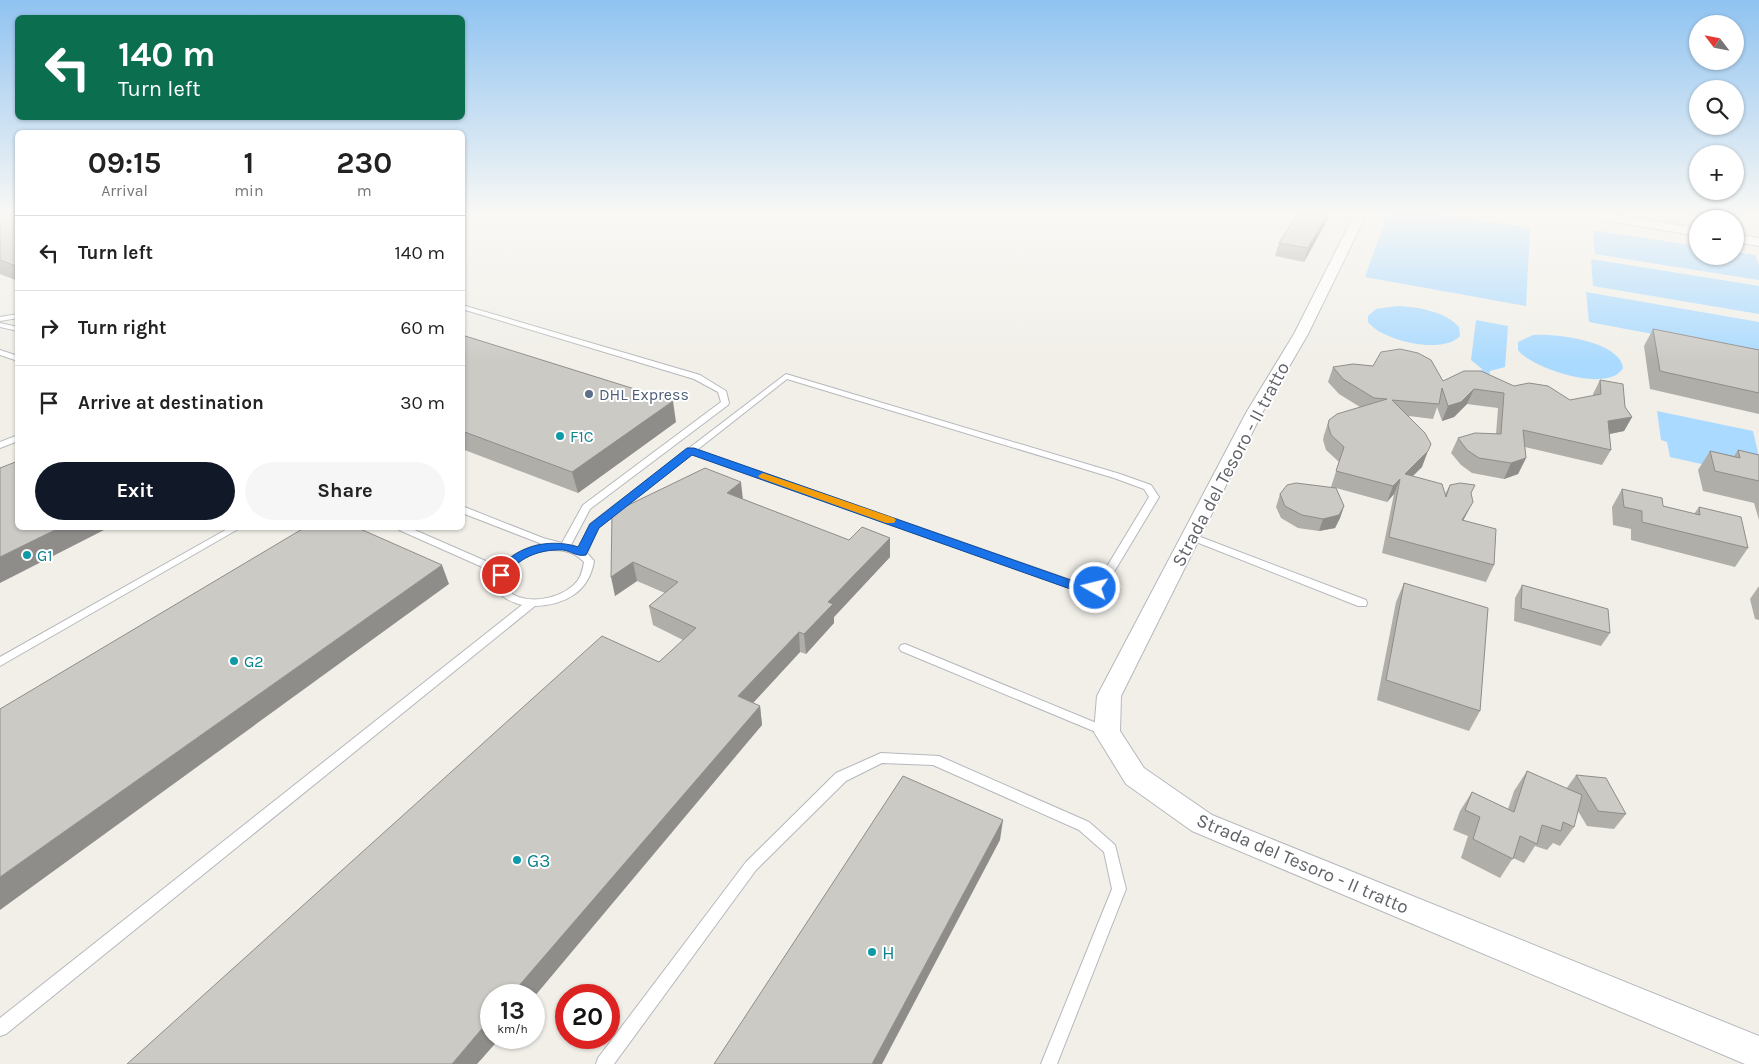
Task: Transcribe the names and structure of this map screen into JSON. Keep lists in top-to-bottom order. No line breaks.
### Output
{"streets":{"street":["Strada del Tesoro - II tratto"]},"places":["DHL Express","F1C","G1","G2","G3","H"],"north":"top left","page":{"map_buttons":["+","−"],"turn":["140 m","Turn left"],"eta":["09:15","Arrival","1","min","230","m"],"list":[{"name":"Turn left","value":"140 m"},{"name":"Turn right","value":"60 m"},{"name":"Arrive at destination","value":"30 m"}],"buttons":["Exit","Share"],"speed":"13 km/h","limit":"20"}}
